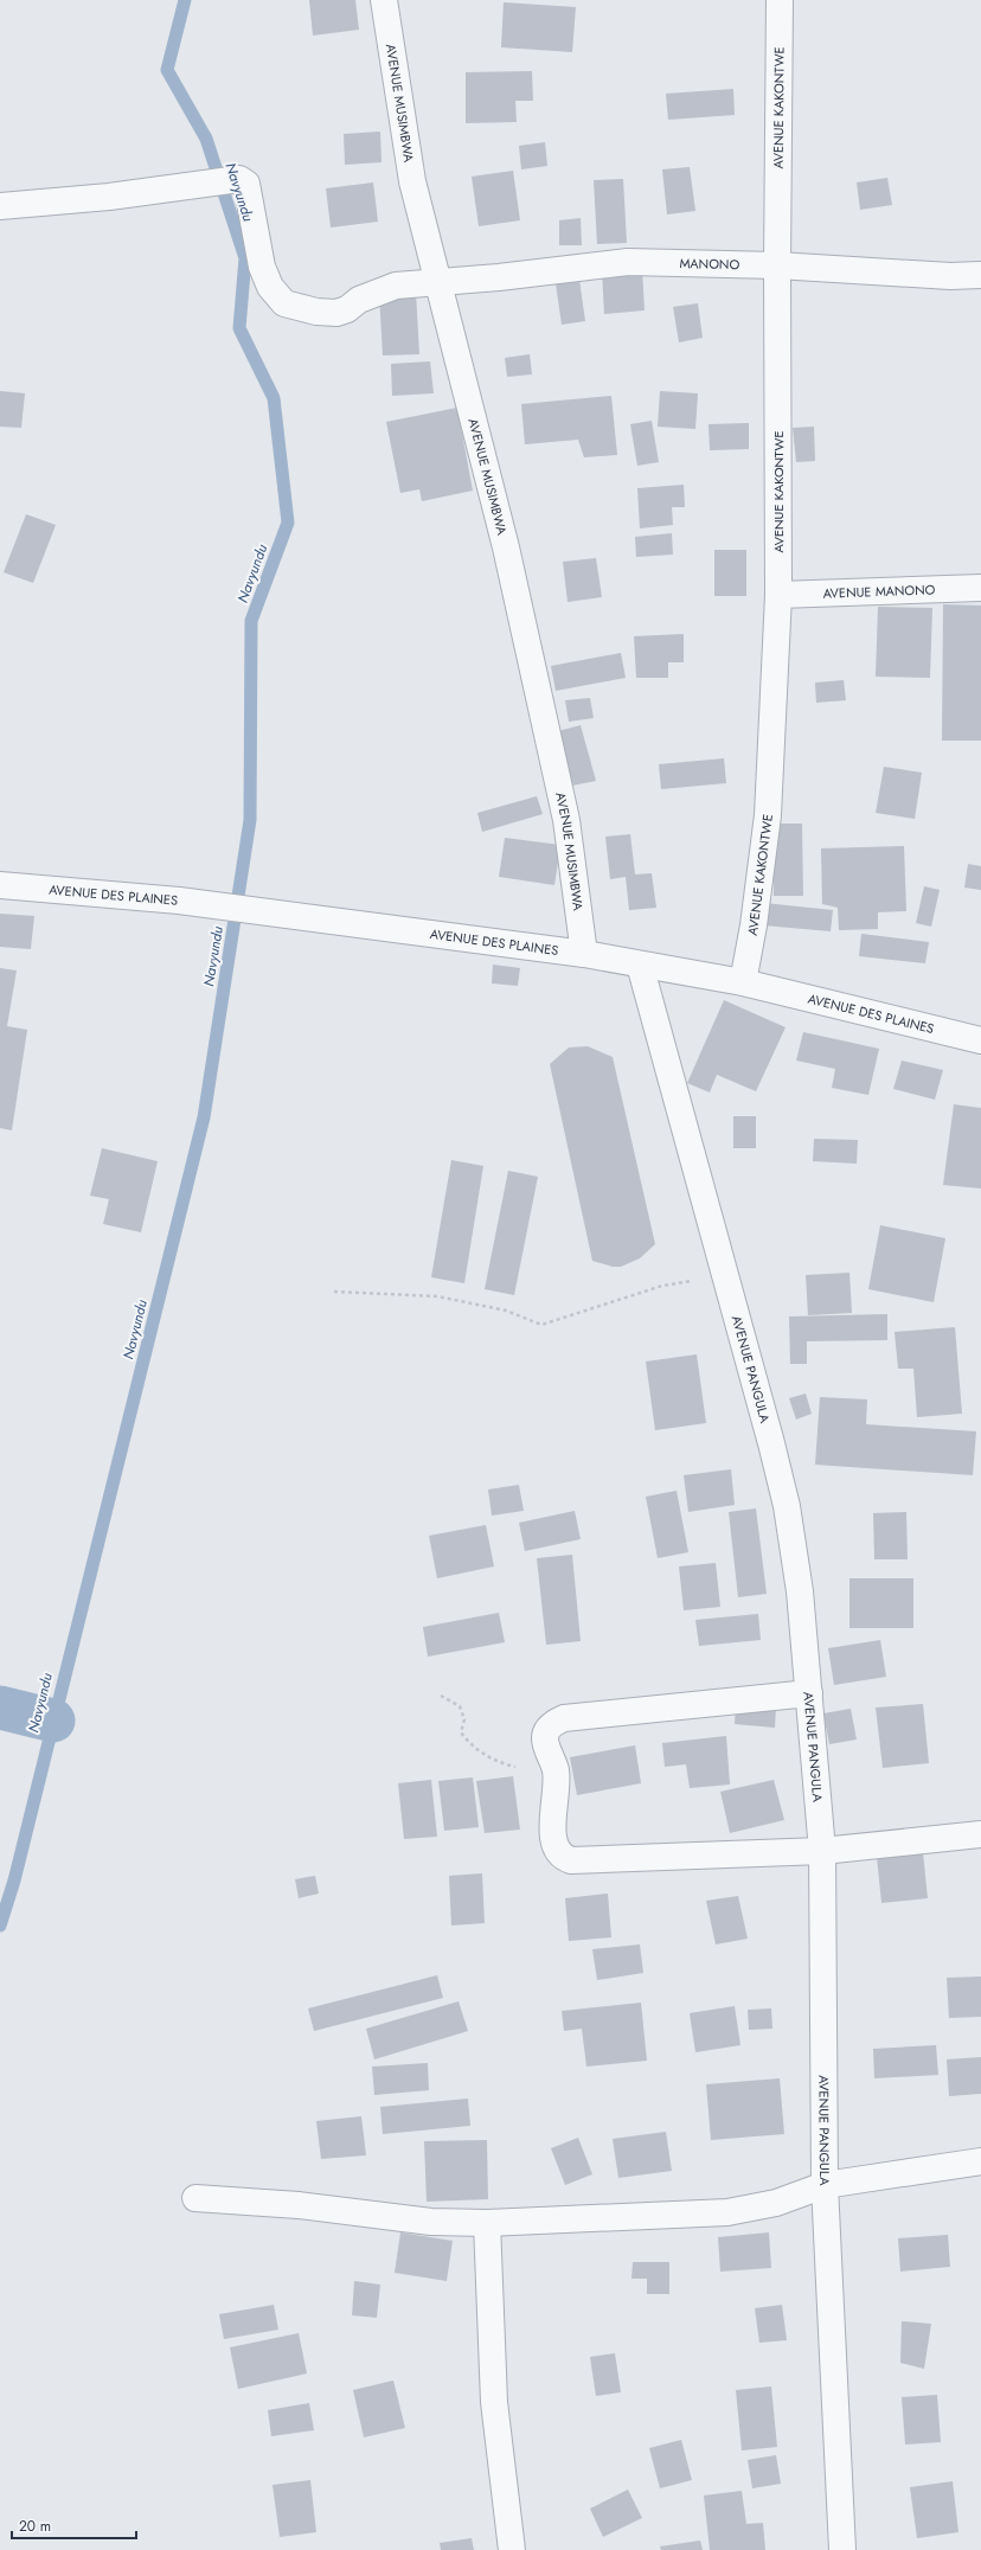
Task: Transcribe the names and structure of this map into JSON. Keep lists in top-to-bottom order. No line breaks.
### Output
{"streets":{"street":["AVENUE MUSIMBWA","AVENUE KAKONTWE","MANONO","AVENUE MANONO","AVENUE DES PLAINES","AVENUE PANGULA"]},"crossings":[["AVENUE MUSIMBWA","MANONO"],["AVENUE MUSIMBWA","AVENUE DES PLAINES"],["AVENUE KAKONTWE","MANONO"],["AVENUE KAKONTWE","AVENUE MANONO"],["AVENUE KAKONTWE","AVENUE DES PLAINES"],["AVENUE DES PLAINES","AVENUE PANGULA"]],"water":["Navyundu"],"scale_bar":"20 m"}
